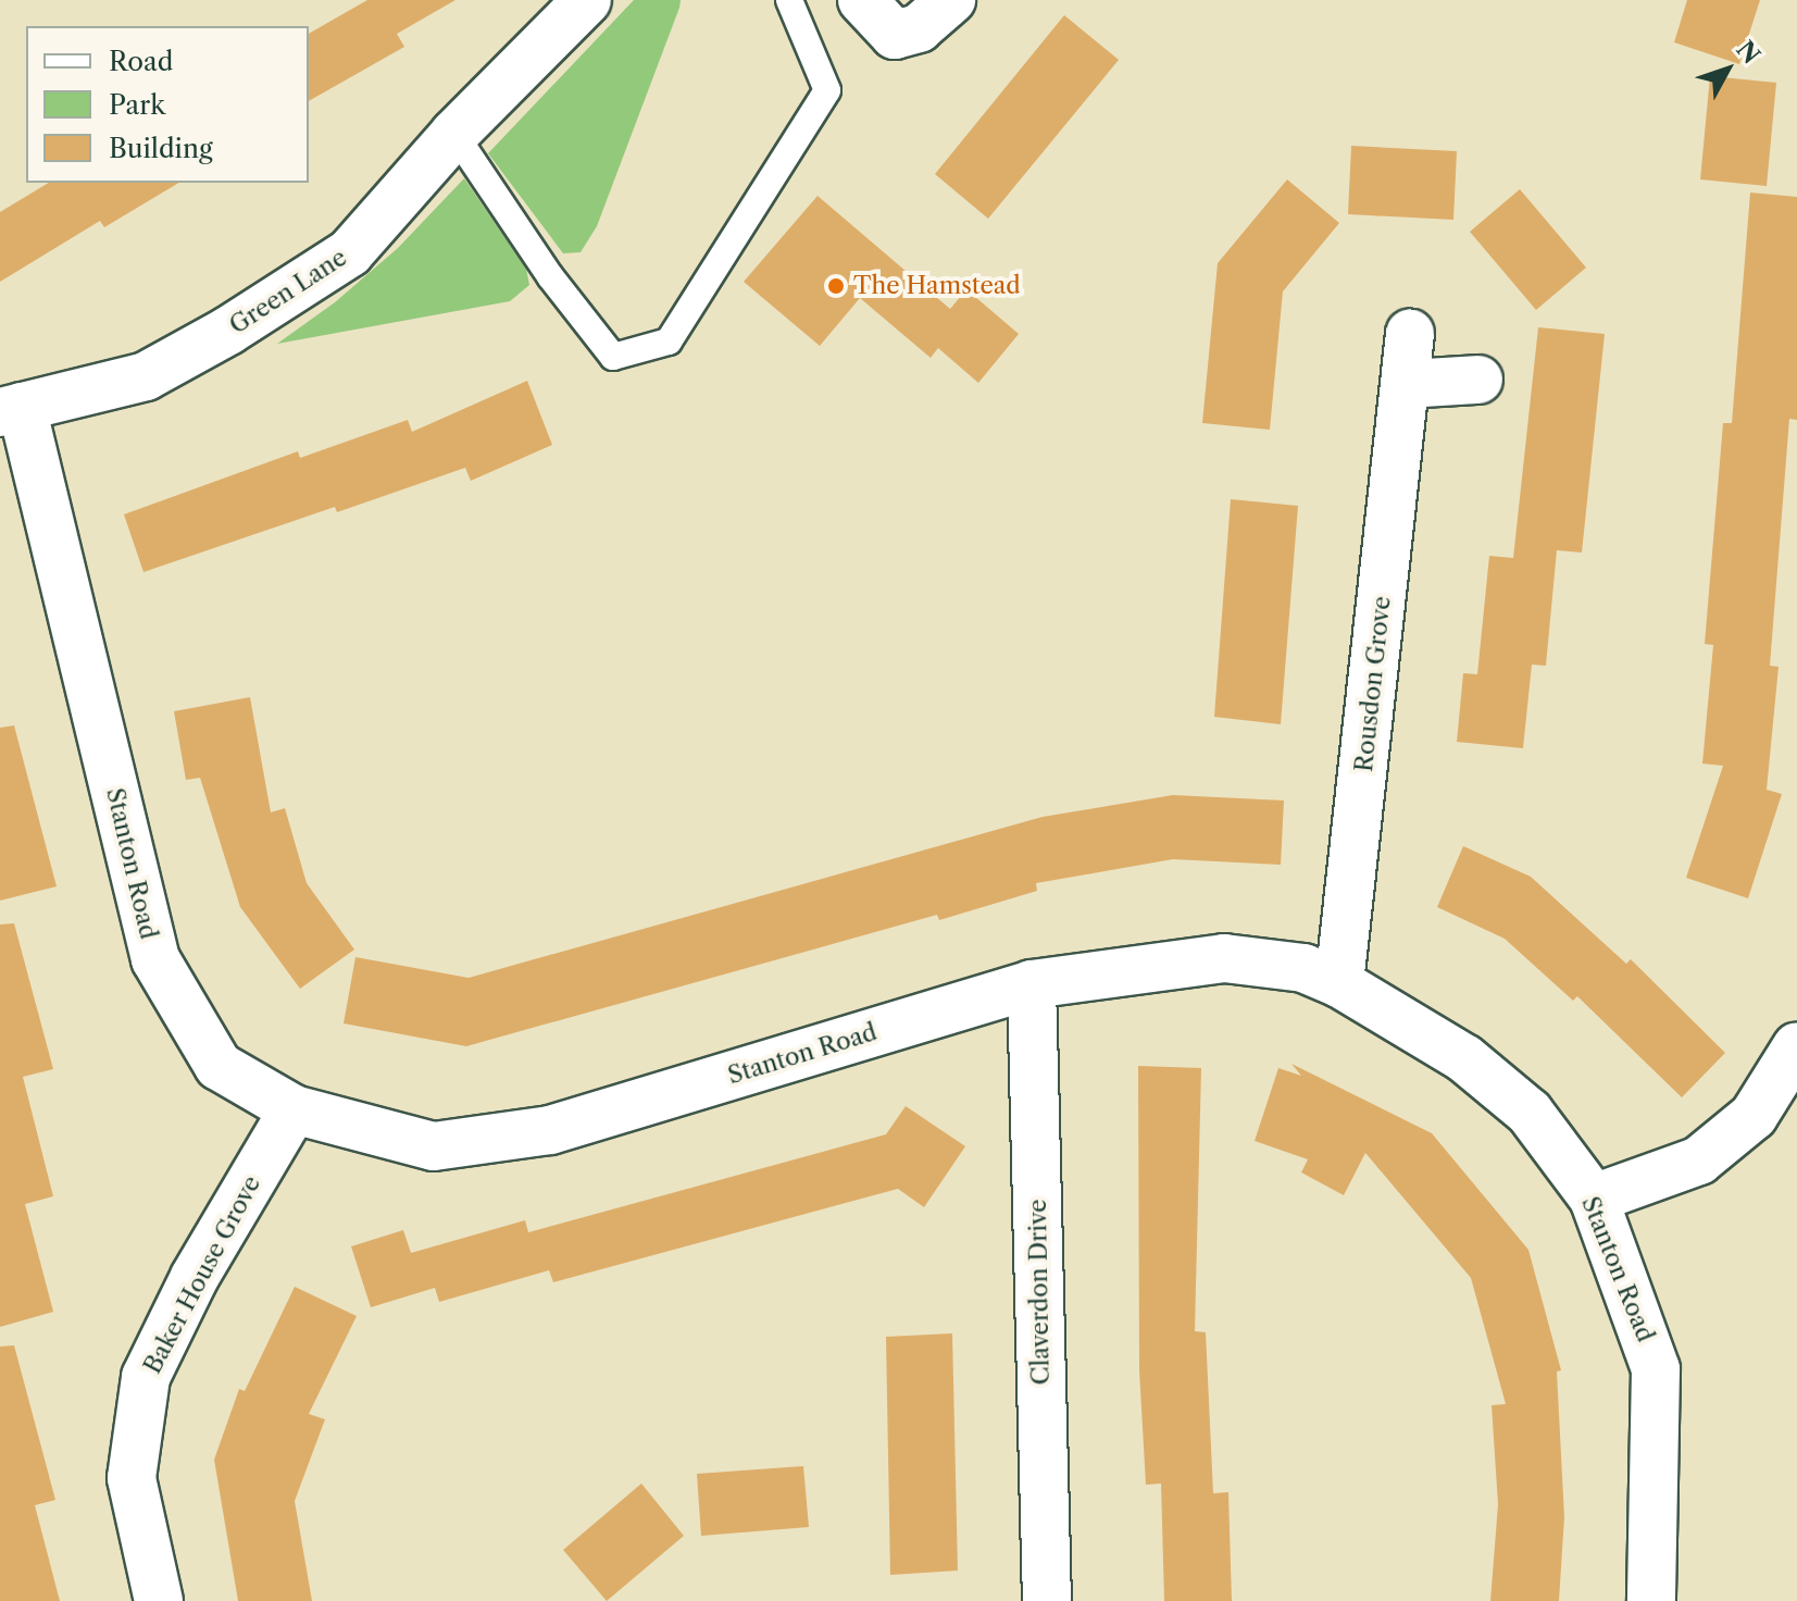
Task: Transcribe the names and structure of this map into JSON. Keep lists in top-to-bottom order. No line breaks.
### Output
{"streets":{"street":["Green Lane","Rousdon Grove","Stanton Road","Baker House Grove","Claverdon Drive"]},"crossings":[["Green Lane","Stanton Road"],["Rousdon Grove","Stanton Road"],["Stanton Road","Baker House Grove"],["Stanton Road","Claverdon Drive"]],"places":["The Hamstead"],"legend":["Road","Park","Building"],"north":"top right"}
